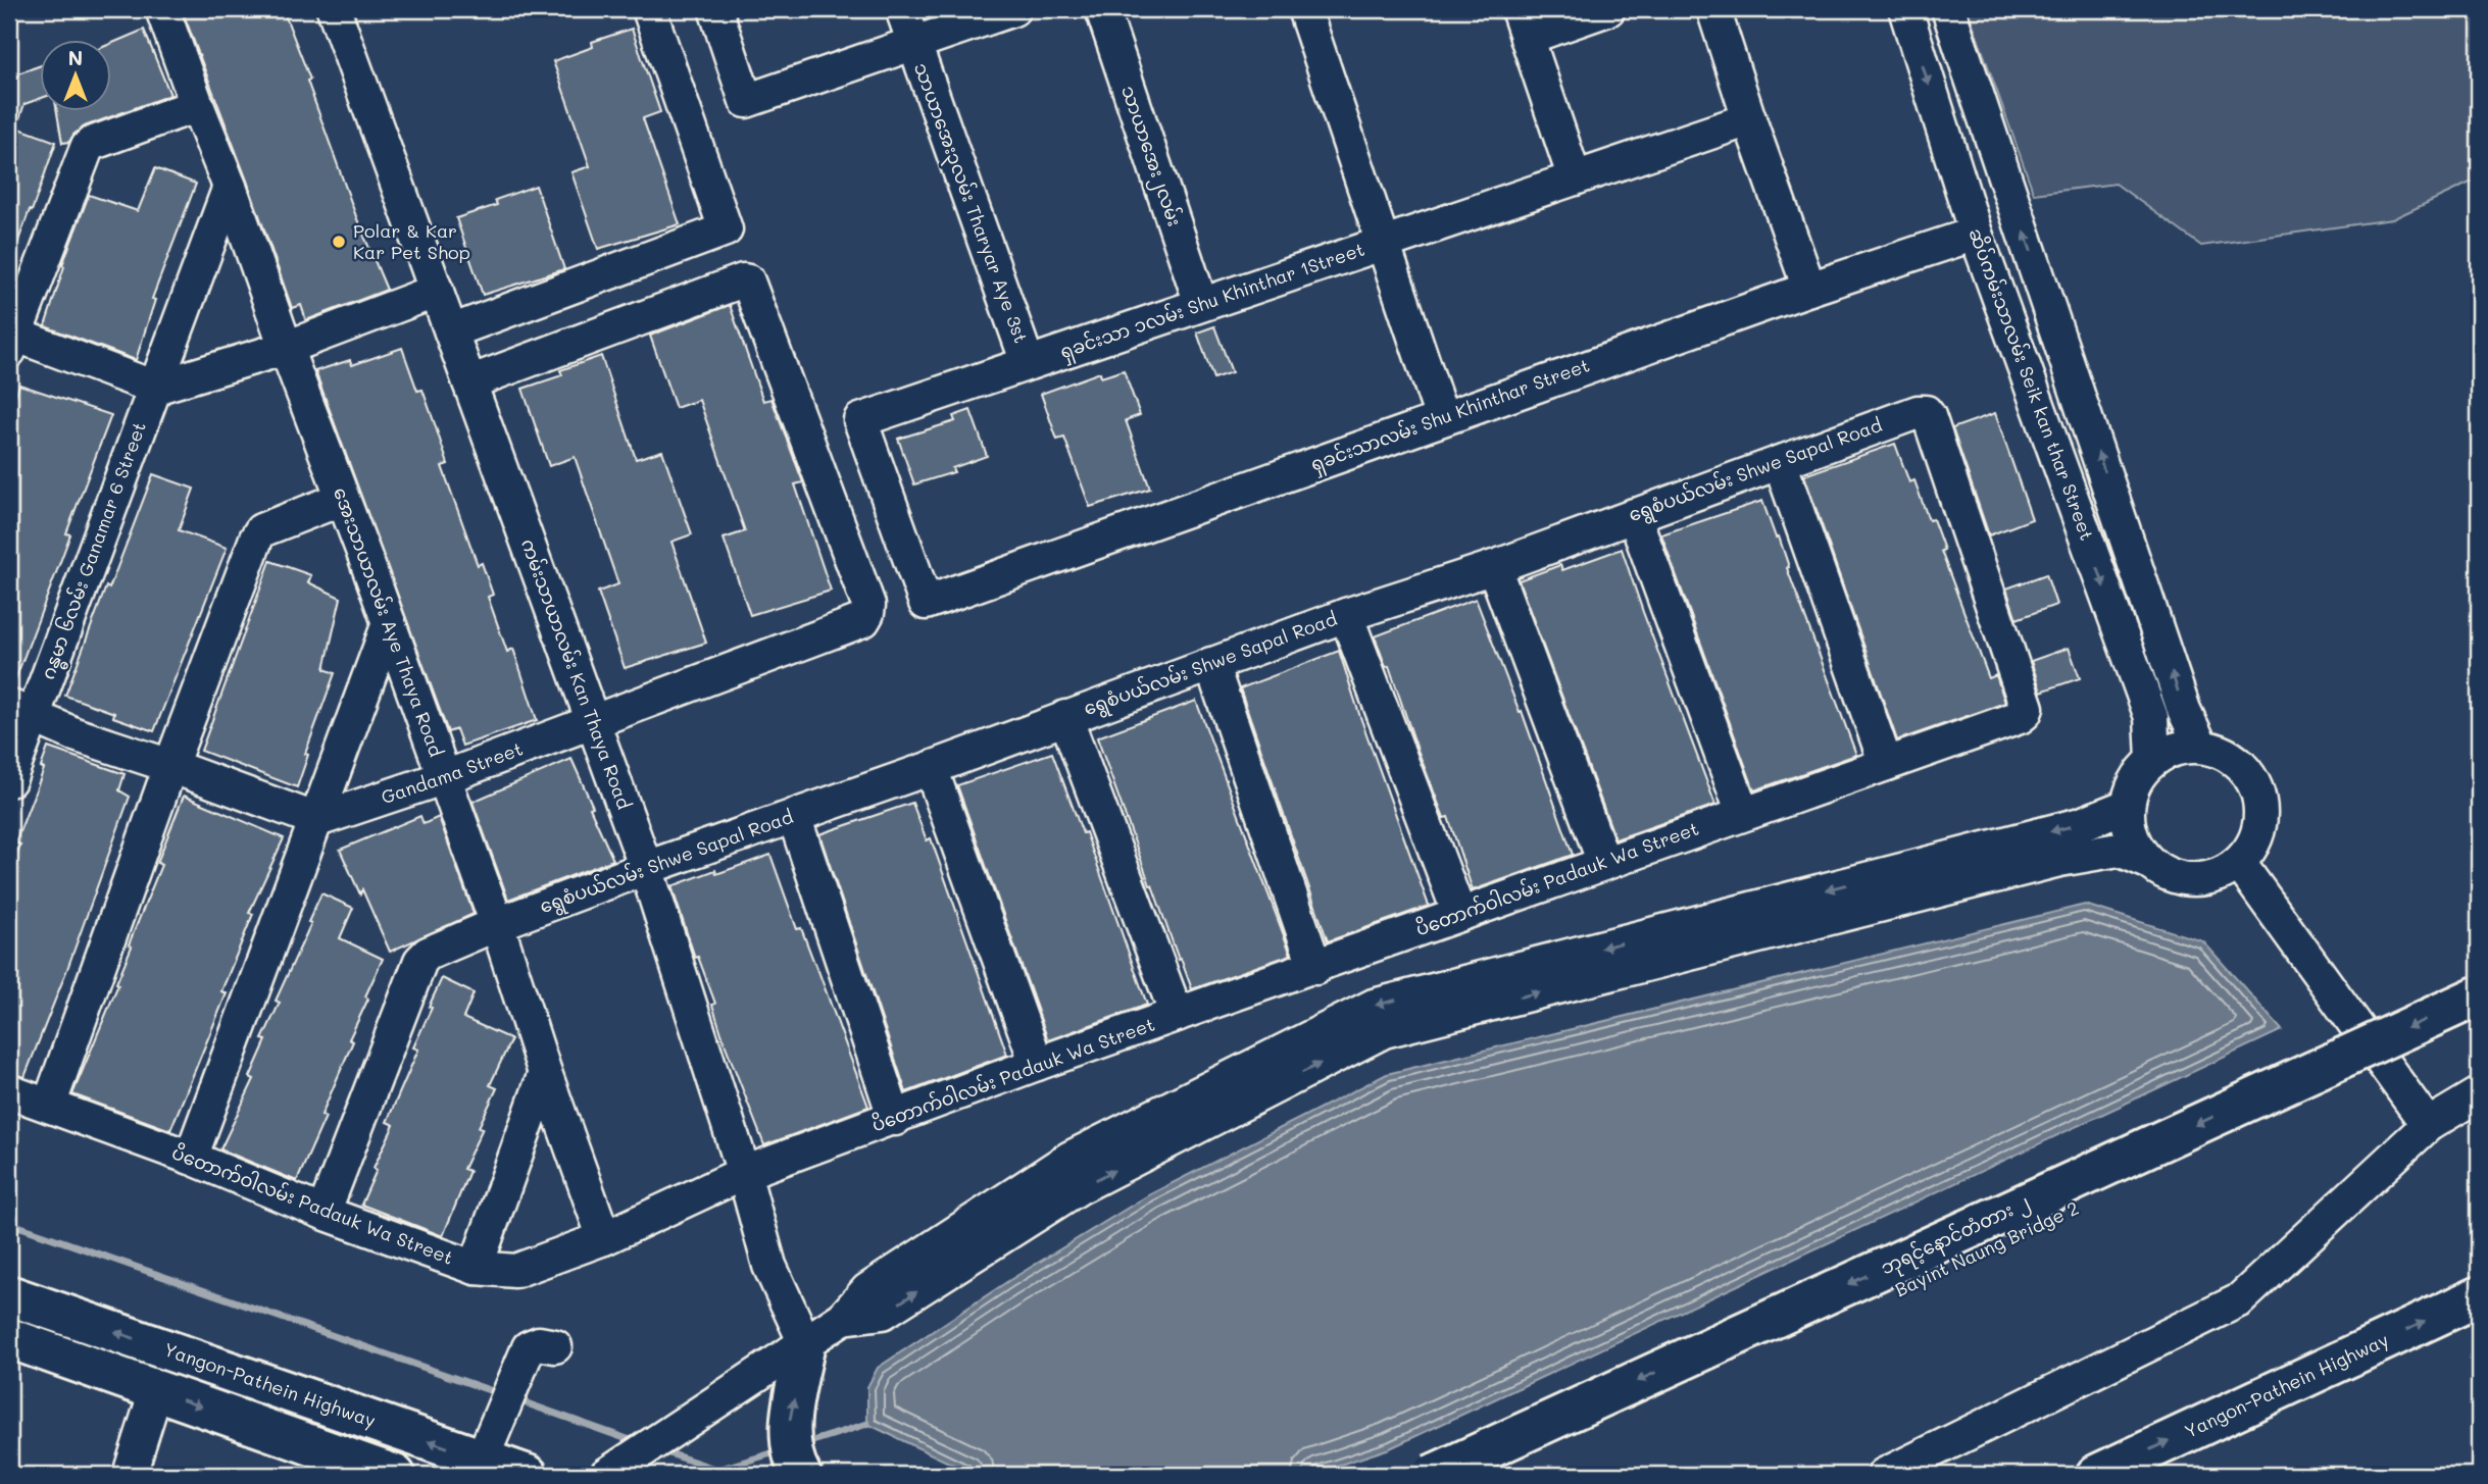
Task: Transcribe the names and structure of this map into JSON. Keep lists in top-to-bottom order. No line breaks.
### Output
{"streets":{"main road":["ဘုရင့်နောင်တံတား ၂","Bayint Naung Bridge 2","Yangon-Pathein Highway"],"street":["သာယာအေး၂လမ်း","သာယာအေး၃လမ်း Tharyar Aye 3st","ရှခင်းသာ ၁လမ်း Shu Khinthar 1Street","ဆိပ်ကမ်းသာလမ်း Seik kan thar Street","ရှခင်းသာလမ်း Shu Khinthar Street","ရွေစံပယ်လမ်း Shwe Sapal Road","ဂန္ဓမာ ၆လမ်း Ganamar 6 Street","အေးသာယာလမ်း Aye Thaya Road","ကမ်းသာယာလမ်း Kan Thaya Road","Gandama Street","ပိတောက်ဝါလမ်း Padauk Wa Street"]},"crossings":[["သာယာအေး၂လမ်း","ရှခင်းသာ ၁လမ်း Shu Khinthar 1Street"],["သာယာအေး၃လမ်း Tharyar Aye 3st","ရှခင်းသာ ၁လမ်း Shu Khinthar 1Street"],["ရှခင်းသာ ၁လမ်း Shu Khinthar 1Street","ရှခင်းသာလမ်း Shu Khinthar Street"],["ဆိပ်ကမ်းသာလမ်း Seik kan thar Street","ရှခင်းသာလမ်း Shu Khinthar Street"],["ရွေစံပယ်လမ်း Shwe Sapal Road","အေးသာယာလမ်း Aye Thaya Road"],["ရွေစံပယ်လမ်း Shwe Sapal Road","ကမ်းသာယာလမ်း Kan Thaya Road"],["ရွေစံပယ်လမ်း Shwe Sapal Road","ပိတောက်ဝါလမ်း Padauk Wa Street"],["ဂန္ဓမာ ၆လမ်း Ganamar 6 Street","အေးသာယာလမ်း Aye Thaya Road"],["အေးသာယာလမ်း Aye Thaya Road","Gandama Street"],["အေးသာယာလမ်း Aye Thaya Road","ပိတောက်ဝါလမ်း Padauk Wa Street"],["ကမ်းသာယာလမ်း Kan Thaya Road","Gandama Street"],["ကမ်းသာယာလမ်း Kan Thaya Road","ပိတောက်ဝါလမ်း Padauk Wa Street"]],"one_way":["ဘုရင့်နောင်တံတား ၂"],"places":["Polar & Kar Kar Pet Shop"],"north":"top"}
